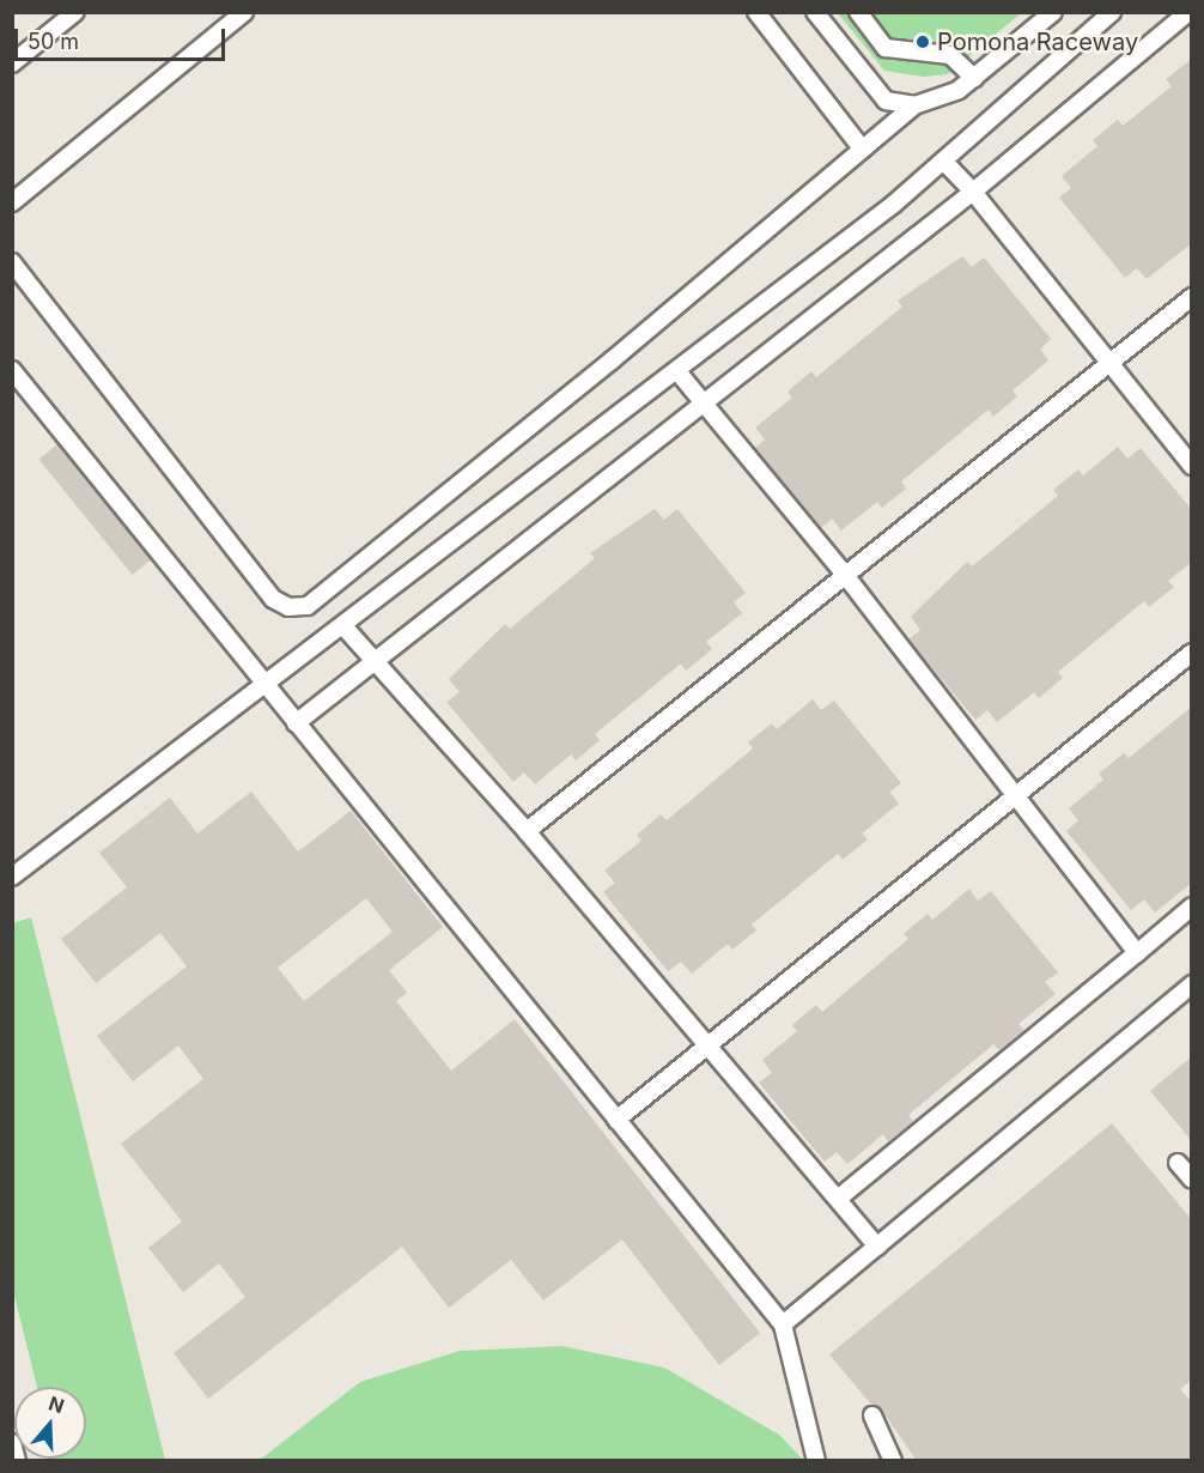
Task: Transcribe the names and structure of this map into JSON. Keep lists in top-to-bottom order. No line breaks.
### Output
{"places":["Pomona Raceway"],"scale_bar":"50 m","north":"top"}
